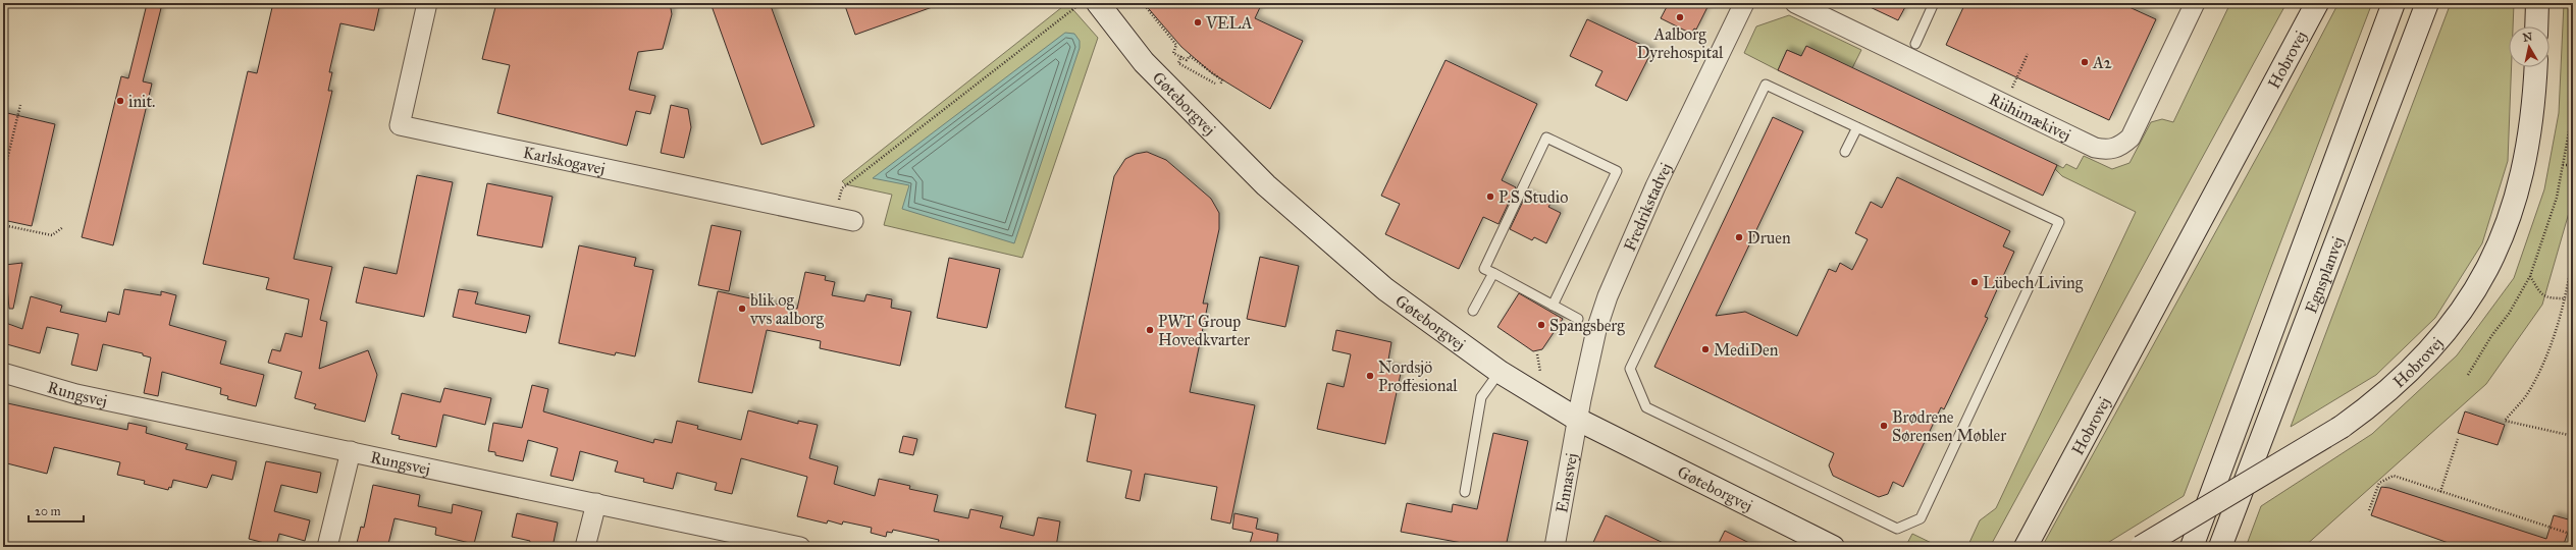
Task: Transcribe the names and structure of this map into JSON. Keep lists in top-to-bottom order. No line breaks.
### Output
{"streets":{"main road":["Hobrovej","Gøteborgvej","Egnsplanvej"],"street":["Riihimækivej","Karlskogavej","Fredrikstadvej","Rungsvej","Ennasvej"]},"crossings":[["Gøteborgvej","Fredrikstadvej"],["Gøteborgvej","Ennasvej"],["Fredrikstadvej","Ennasvej"]],"places":["Aalborg Dyrehospital","VELA","A2","init.","P.S Studio","Druen","Lübech Living","blik og vvs aalborg","Spangsberg","PWT Group Hovedkvarter","MediDen","Nordsjö Proffesional","Brødrene Sørensen Møbler"],"scale_bar":"20 m","north":"top"}
